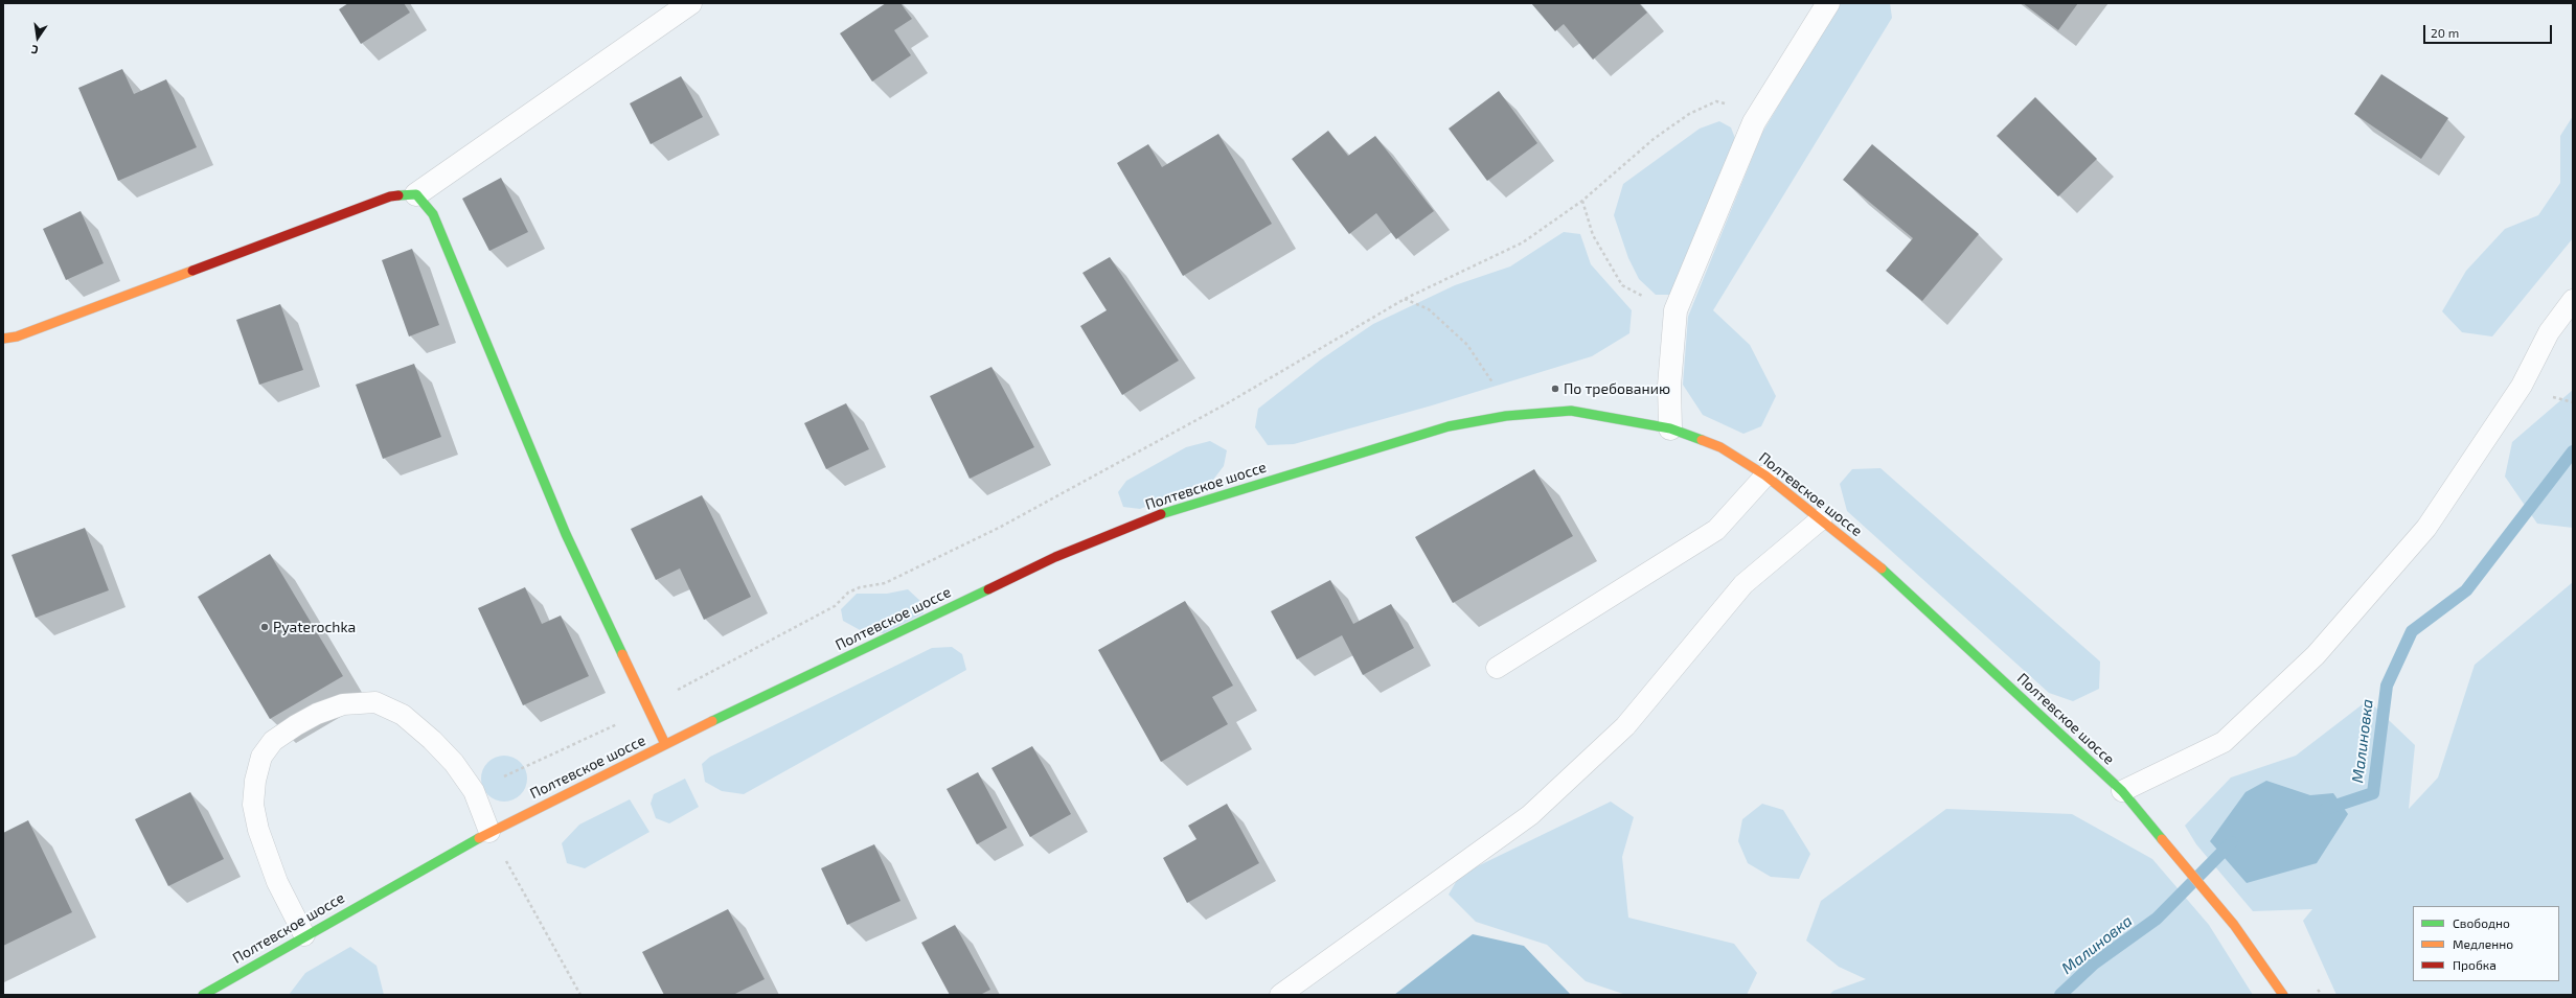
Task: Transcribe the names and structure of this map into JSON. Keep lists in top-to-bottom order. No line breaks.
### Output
{"streets":{"street":["Полтевское шоссе"]},"water":["Малиновка"],"places":["По требованию","Pyaterochka"],"legend":["Свободно","Медленно","Пробка"],"scale_bar":"20 m","north":"bottom"}
